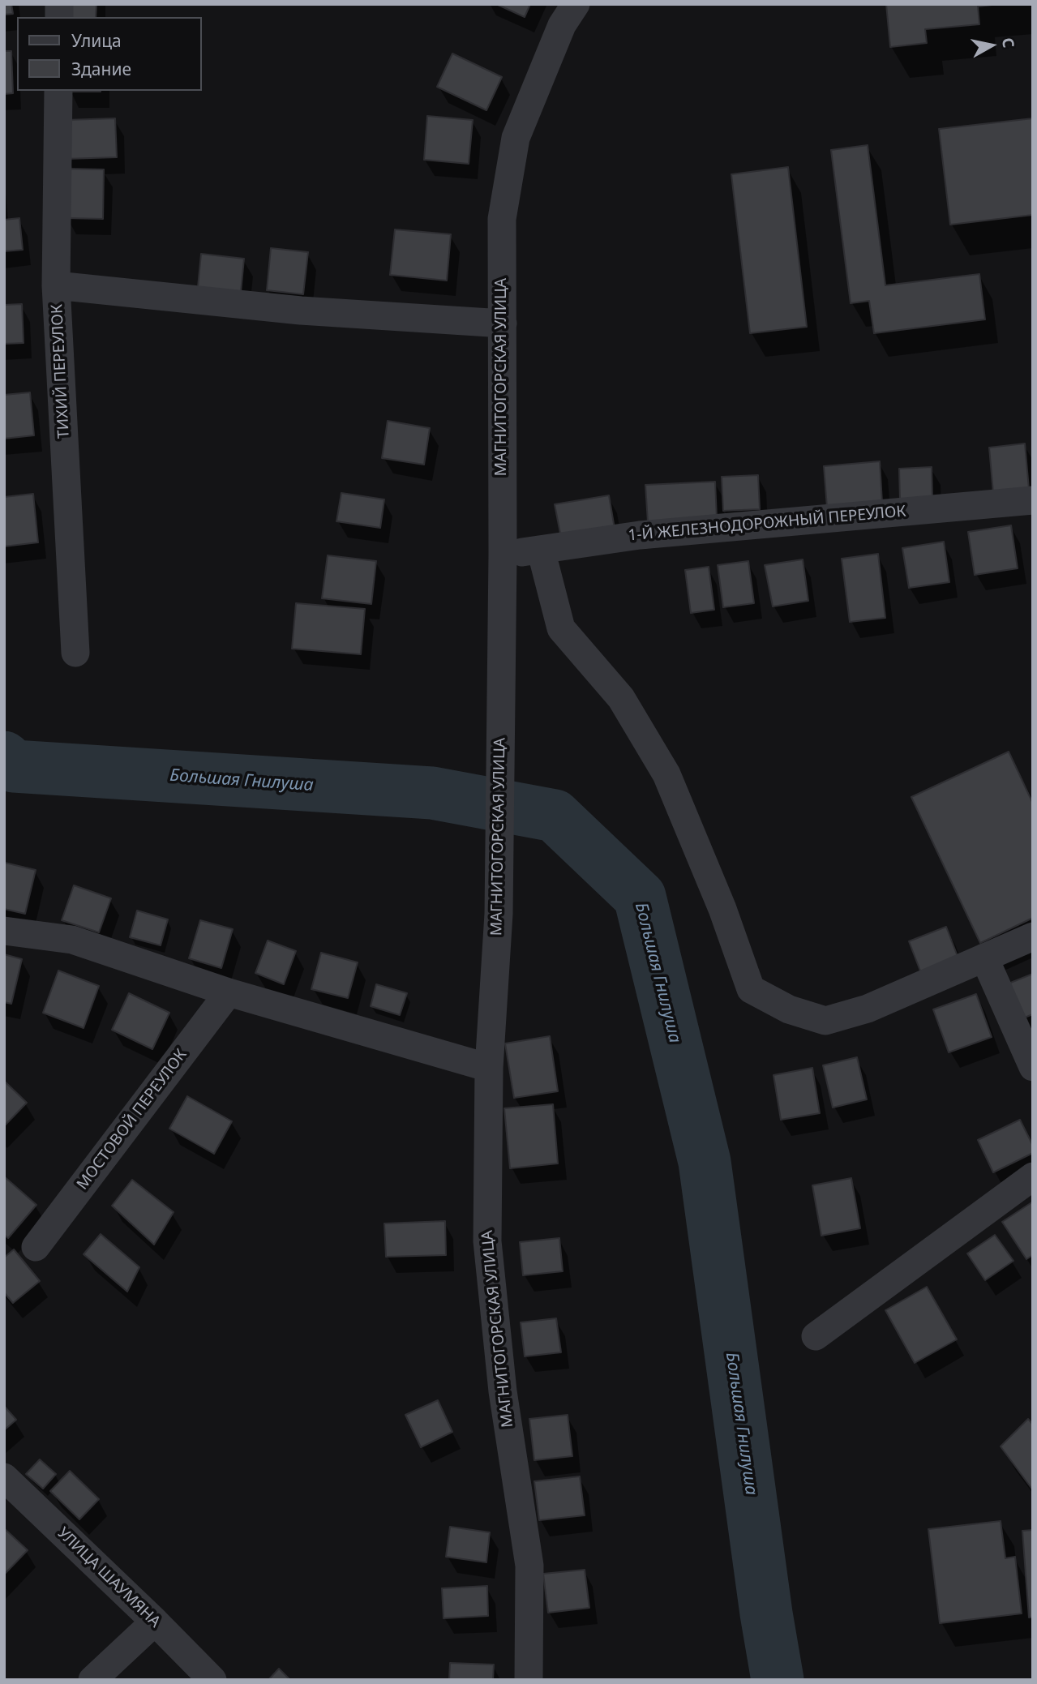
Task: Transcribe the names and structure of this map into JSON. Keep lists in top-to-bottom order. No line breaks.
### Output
{"streets":{"street":["ТИХИЙ ПЕРЕУЛОК","МАГНИТОГОРСКАЯ УЛИЦА","1-Й ЖЕЛЕЗНОДОРОЖНЫЙ ПЕРЕУЛОК","МОСТОВОЙ ПЕРЕУЛОК","УЛИЦА ШАУМЯНА"]},"crossings":[["МАГНИТОГОРСКАЯ УЛИЦА","1-Й ЖЕЛЕЗНОДОРОЖНЫЙ ПЕРЕУЛОК"]],"water":["Большая Гнилуша"],"legend":["Улица","Здание"],"north":"right"}
